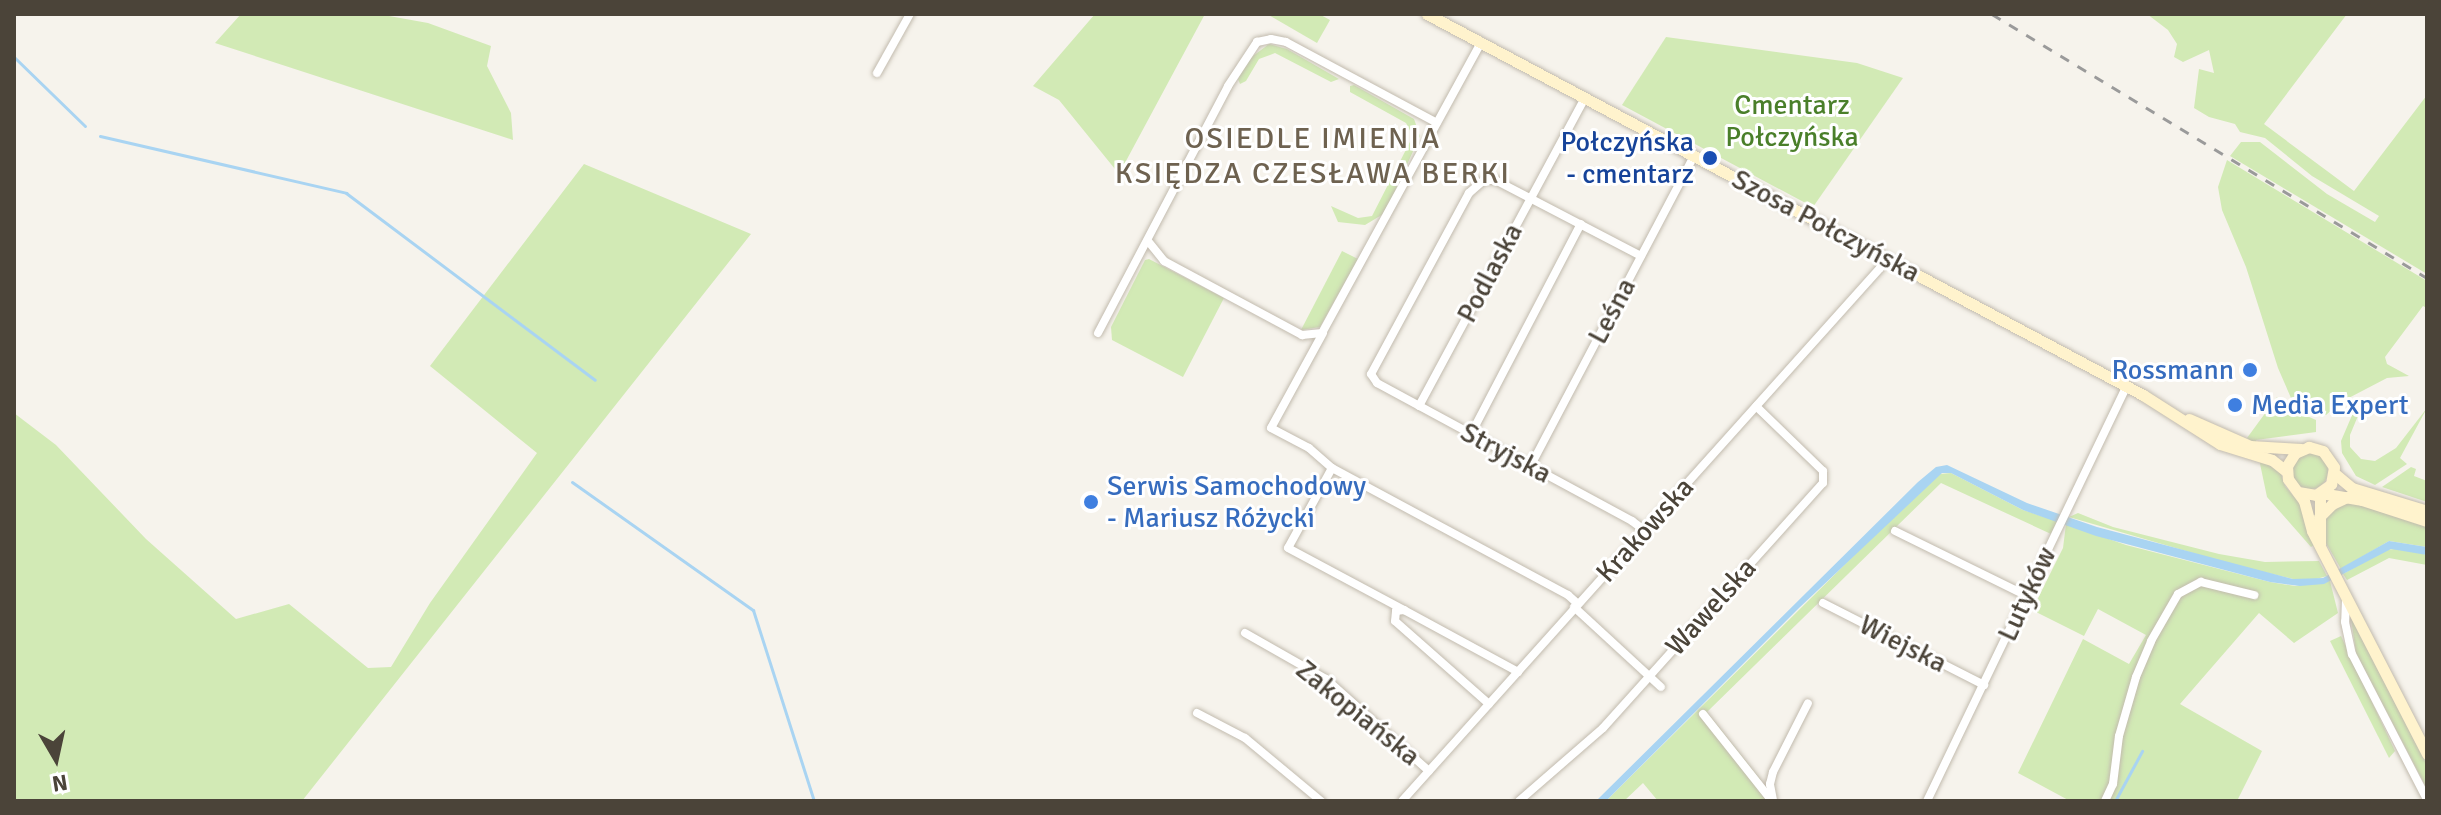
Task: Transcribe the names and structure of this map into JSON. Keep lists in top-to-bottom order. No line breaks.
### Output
{"streets":{"main road":["Szosa Połczyńska"],"street":["Podlaska","Leśna","Stryjska","Krakowska","Lutyków","Wawelska","Wiejska","Zakopiańska"]},"crossings":[["Szosa Połczyńska","Podlaska"],["Szosa Połczyńska","Leśna"],["Szosa Połczyńska","Krakowska"],["Szosa Połczyńska","Lutyków"],["Podlaska","Stryjska"],["Leśna","Stryjska"],["Stryjska","Krakowska"],["Krakowska","Wawelska"],["Krakowska","Zakopiańska"],["Lutyków","Wiejska"]],"districts":["OSIEDLE IMIENIA KSIĘDZA CZESŁAWA BERKI"],"parks":["Cmentarz Połczyńska"],"places":["Połczyńska - cmentarz","Rossmann","Media Expert","Serwis Samochodowy - Mariusz Różycki"],"north":"bottom"}
